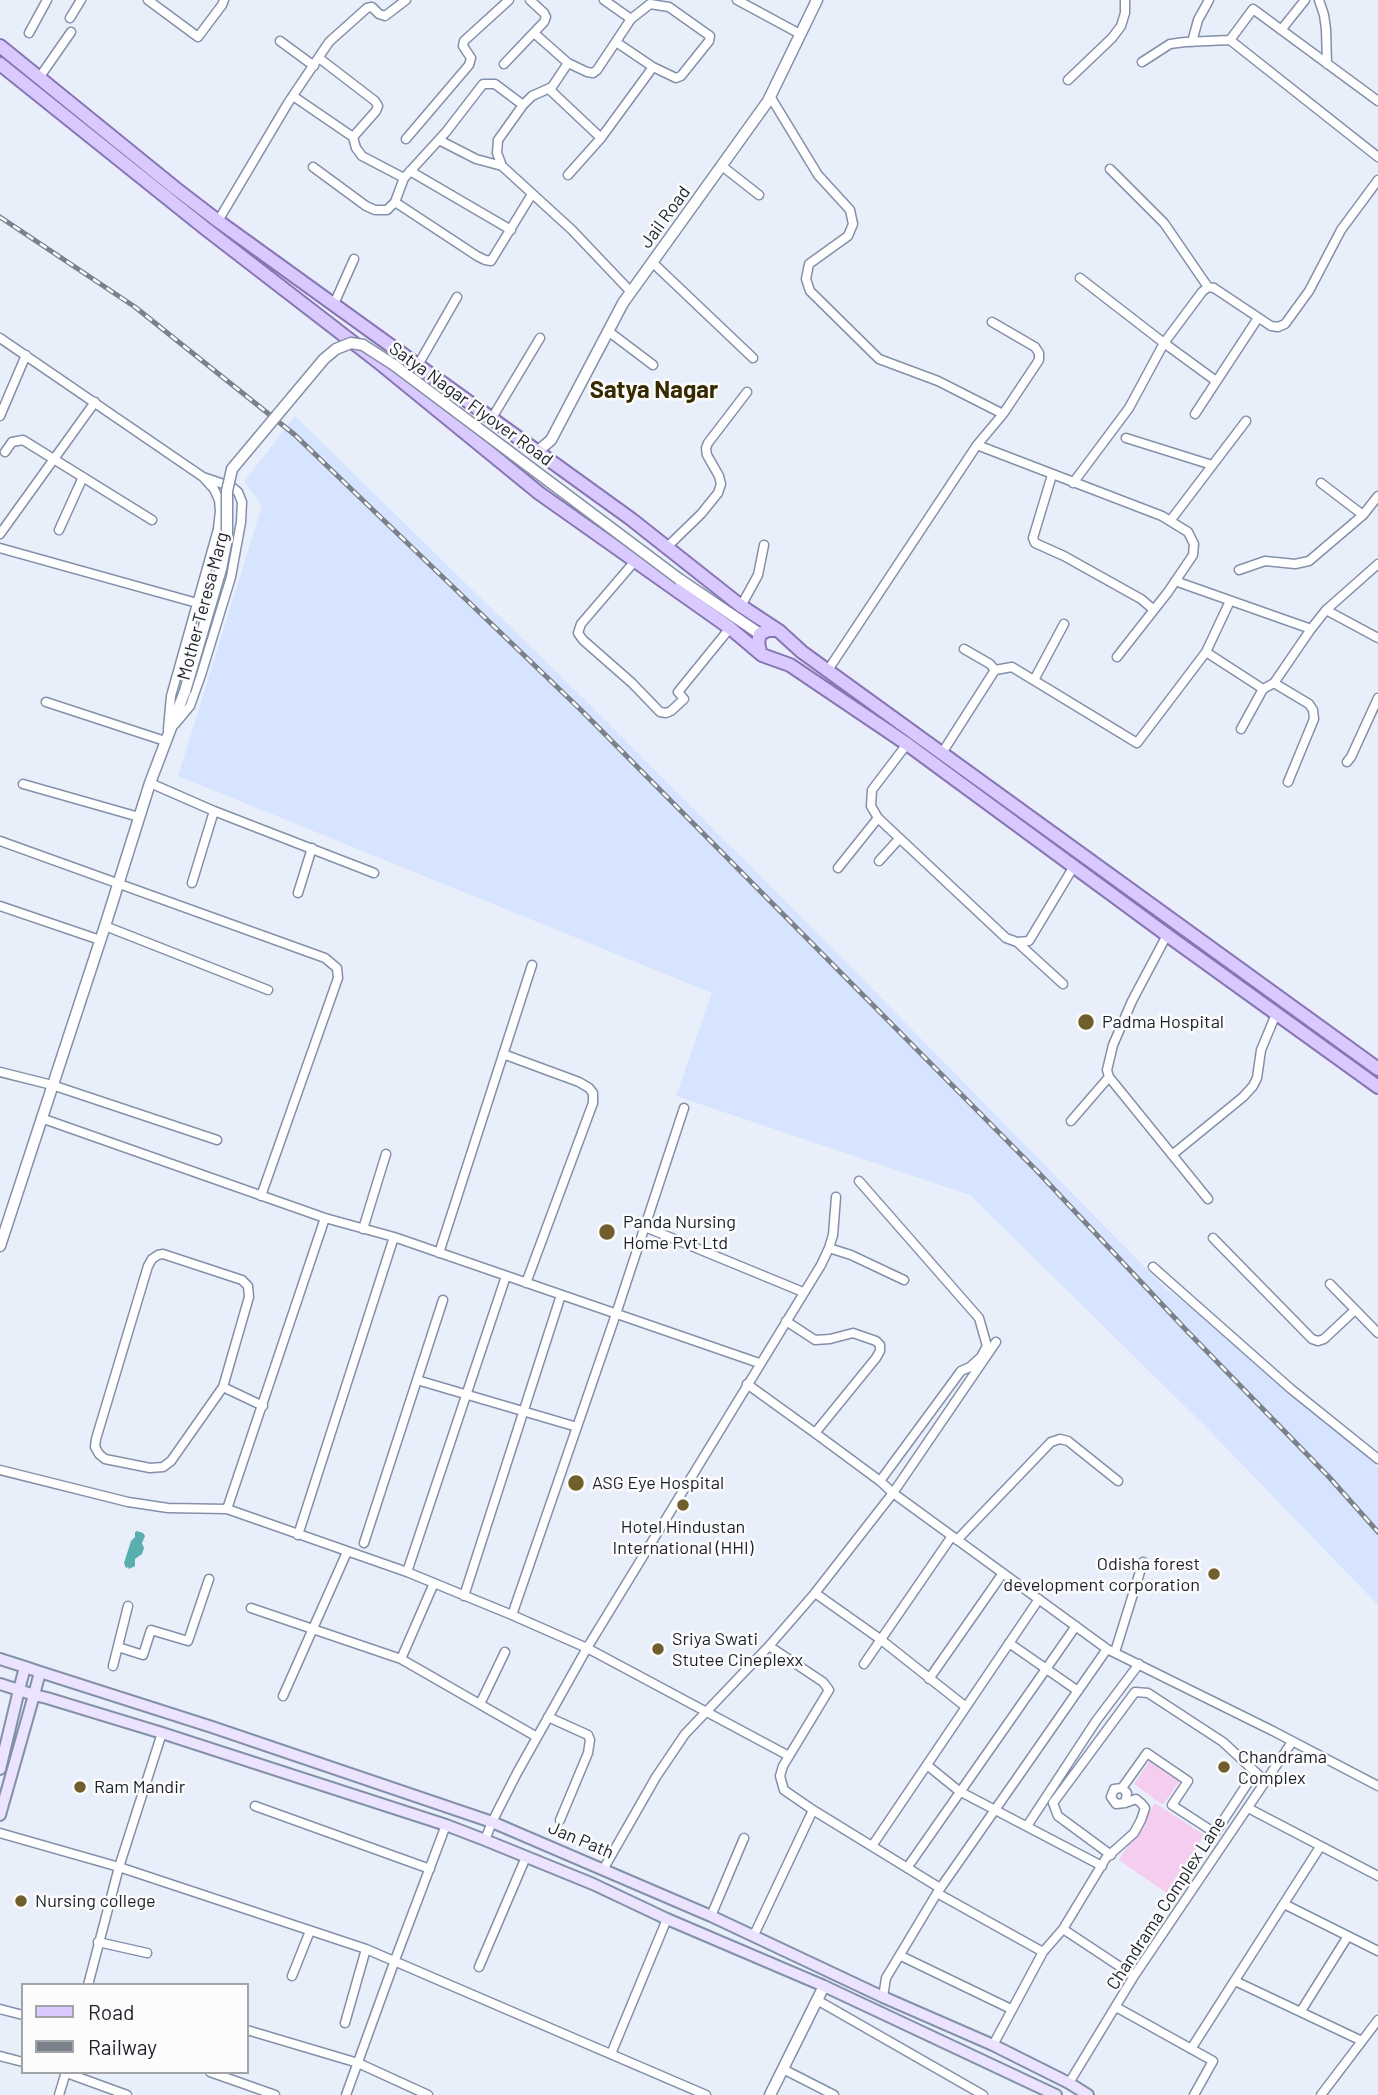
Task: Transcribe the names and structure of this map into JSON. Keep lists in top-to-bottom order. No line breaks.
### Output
{"streets":{"main road":["Jan Path"],"street":["Jail Road","Satya Nagar Flyover Road","Mother Teresa Marg","Chandrama Complex Lane"]},"crossings":[["Satya Nagar Flyover Road","Mother Teresa Marg"],["Jan Path","Chandrama Complex Lane"]],"districts":["Satya Nagar"],"places":["Padma Hospital","Panda Nursing Home Pvt Ltd","ASG Eye Hospital","Hotel Hindustan International (HHI)","Odisha forest development corporation","Sriya Swati Stutee Cineplexx","Chandrama Complex","Ram Mandir","Nursing college"],"legend":["Road","Railway"]}
